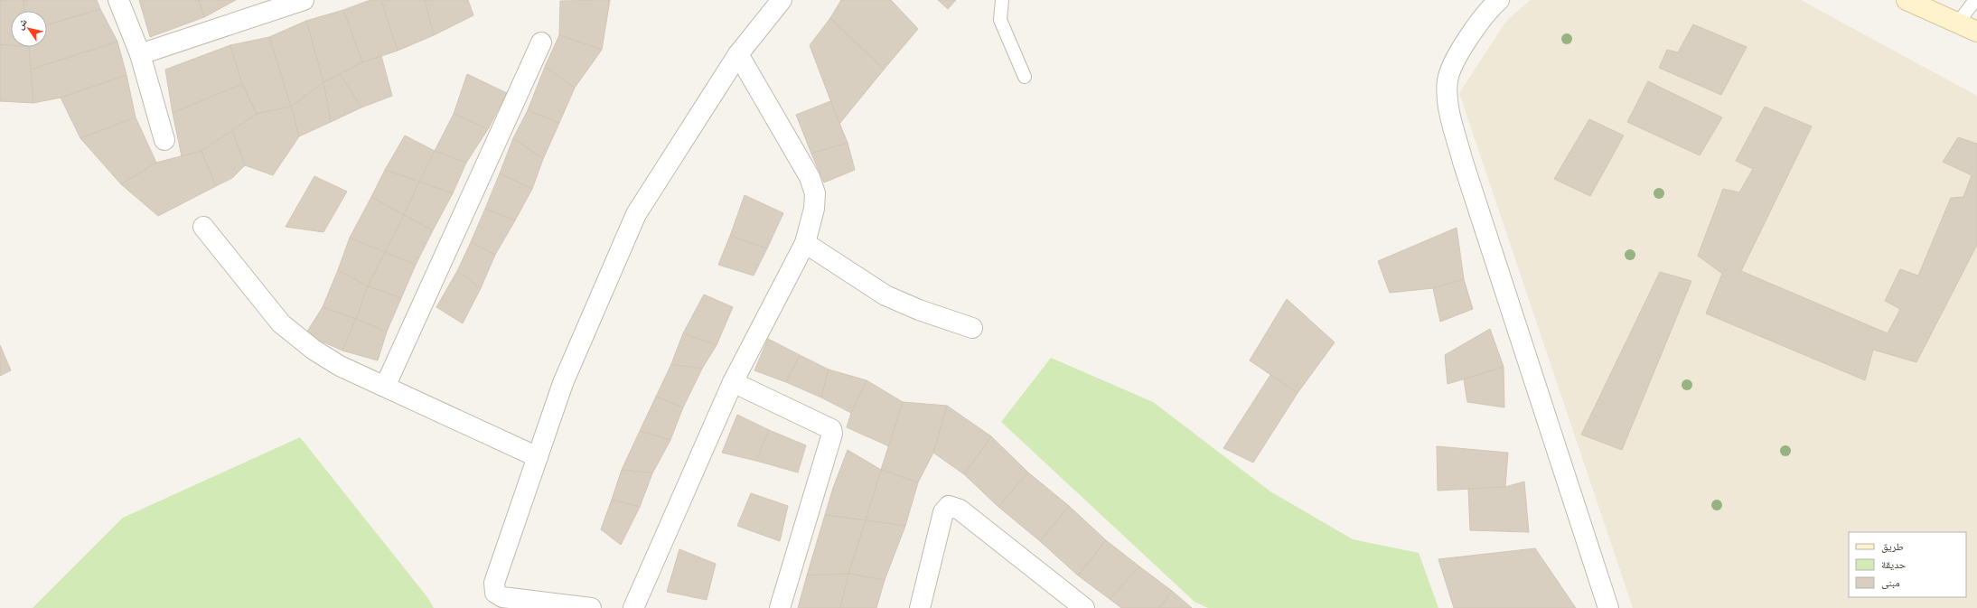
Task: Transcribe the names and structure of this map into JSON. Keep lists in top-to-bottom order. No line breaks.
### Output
{"legend":["طريق","حديقة","مبنى"],"north":"top left"}
